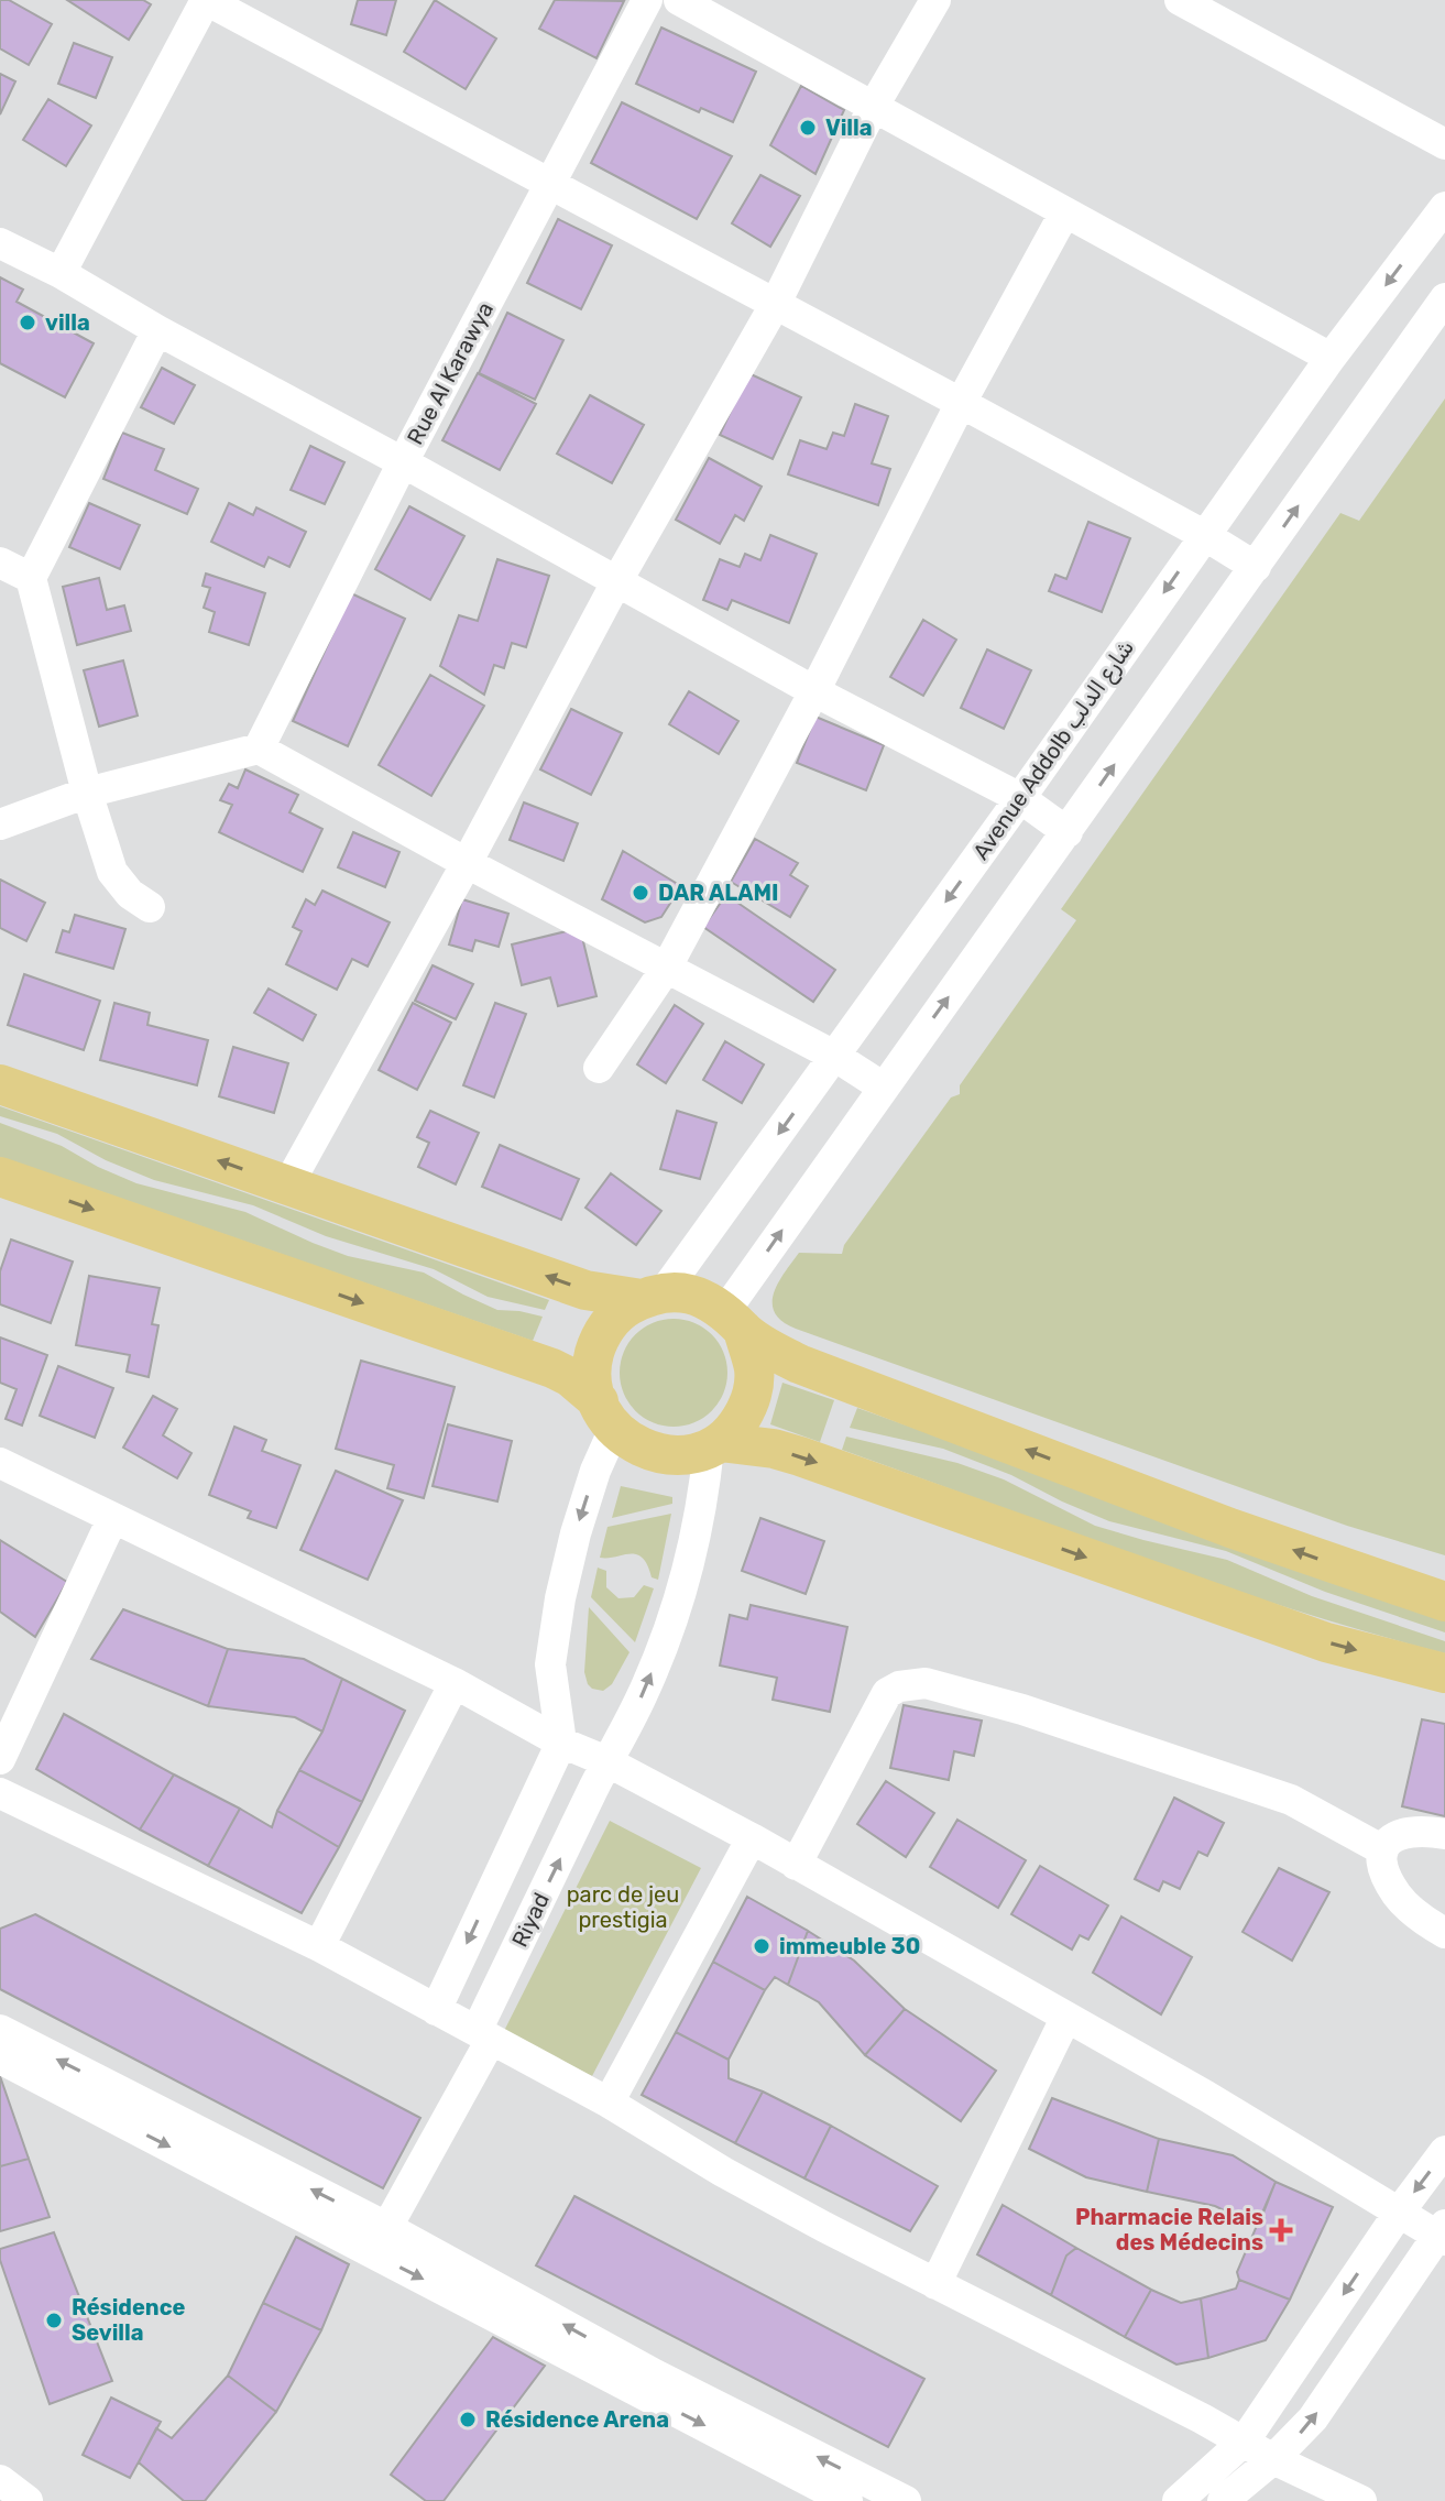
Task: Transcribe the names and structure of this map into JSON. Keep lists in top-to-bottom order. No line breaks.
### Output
{"streets":{"street":["Rue Al Karawya","Avenue Addolb شارع الدلب","Riyad"]},"parks":["parc de jeu prestigia"],"places":{"other":["Villa","villa","DAR ALAMI","immeuble 30","Résidence Sevilla","Résidence Arena"],"health":["Pharmacie Relais des Médecins"]}}
